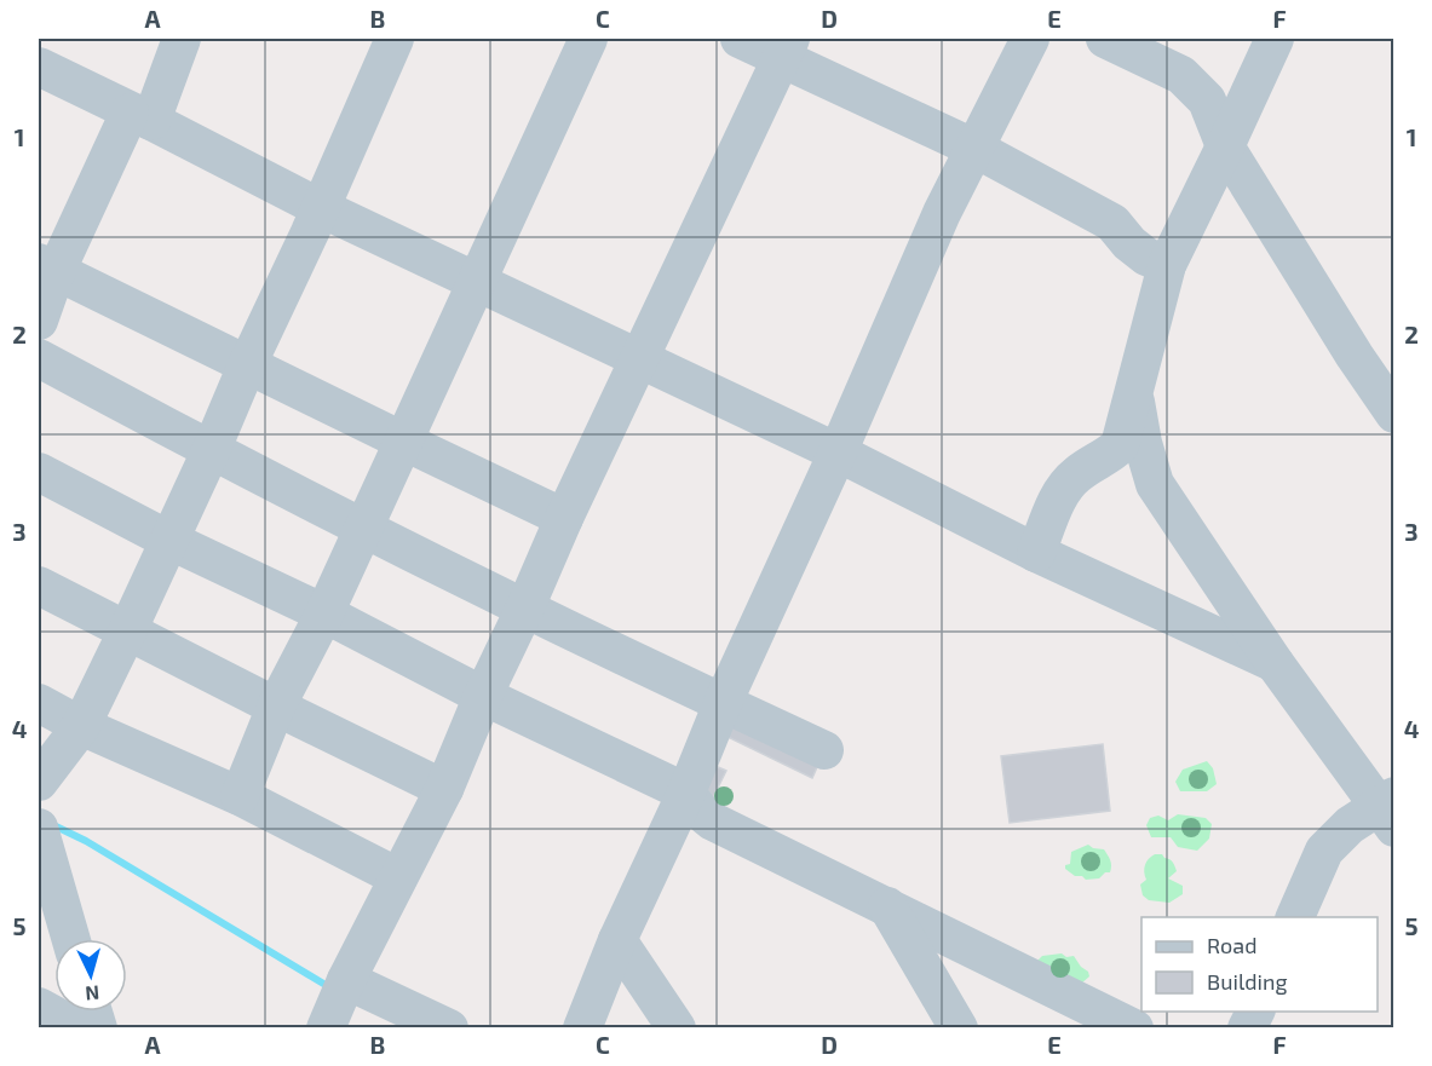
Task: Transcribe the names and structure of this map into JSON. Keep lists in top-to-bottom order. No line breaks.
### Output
{"legend":["Road","Building"],"north":"bottom","grid":{"columns":["A","B","C","D","E","F"],"rows":["1","2","3","4","5"]}}
